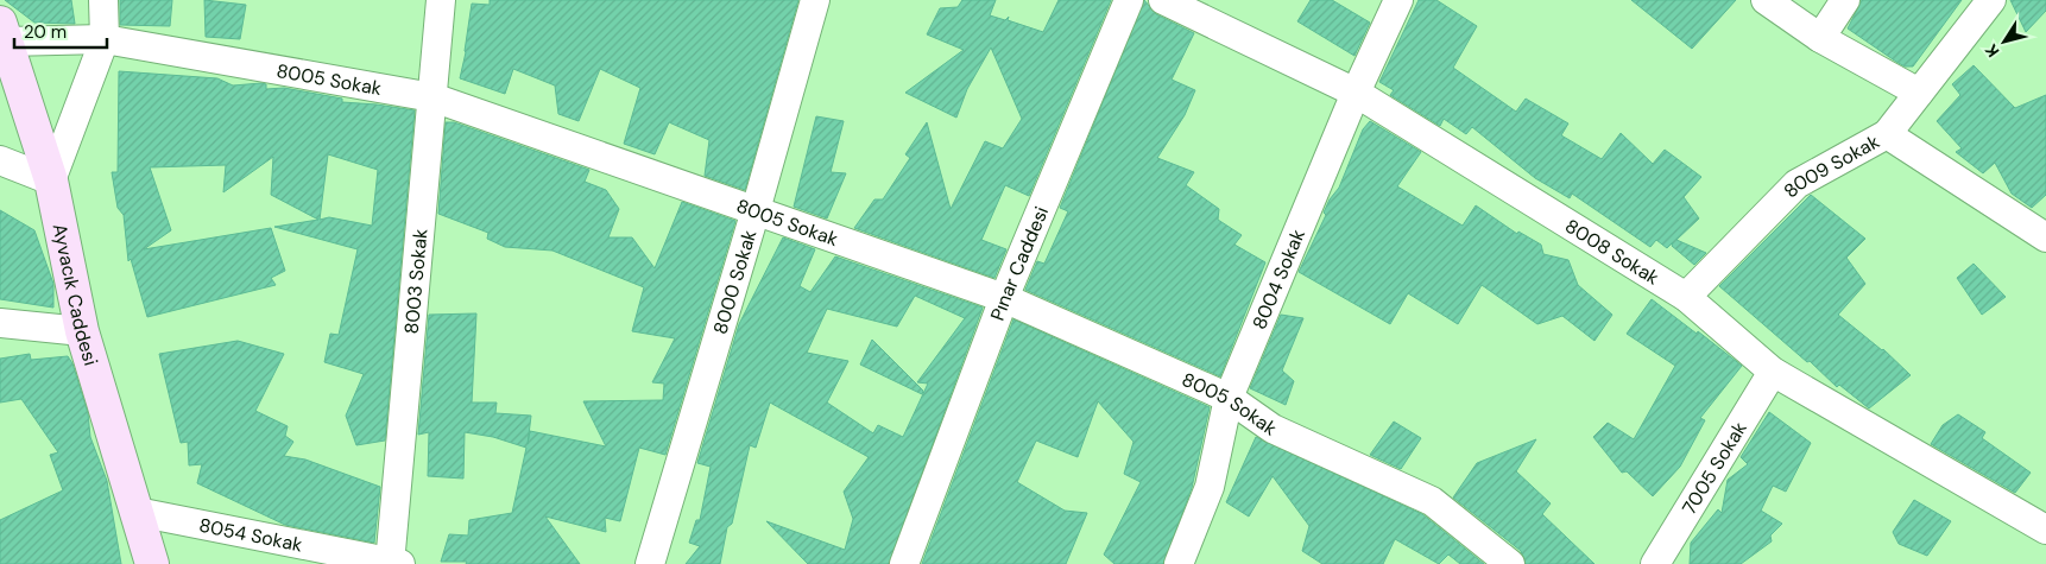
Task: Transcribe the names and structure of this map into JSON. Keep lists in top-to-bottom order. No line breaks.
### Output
{"streets":{"street":["8005 Sokak","8009 Sokak","8008 Sokak","Pınar Caddesi","8004 Sokak","8003 Sokak","8000 Sokak","Ayvacık Caddesi","7005 Sokak","8054 Sokak"]},"crossings":[["8005 Sokak","Pınar Caddesi"],["8005 Sokak","8004 Sokak"],["8005 Sokak","8003 Sokak"],["8005 Sokak","8000 Sokak"],["8005 Sokak","Ayvacık Caddesi"],["8009 Sokak","8008 Sokak"],["8008 Sokak","8004 Sokak"],["8008 Sokak","7005 Sokak"],["8003 Sokak","8054 Sokak"],["Ayvacık Caddesi","8054 Sokak"]],"scale_bar":"20 m","north":"bottom left"}
